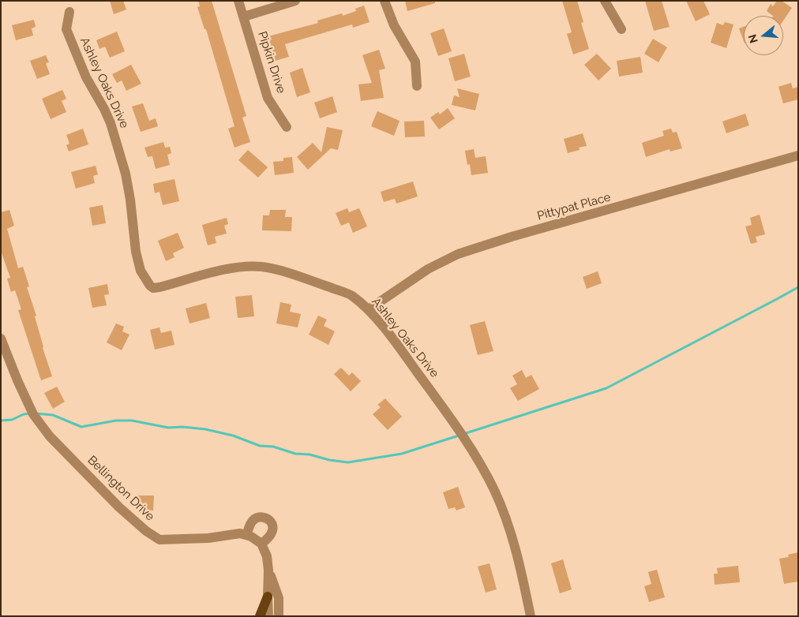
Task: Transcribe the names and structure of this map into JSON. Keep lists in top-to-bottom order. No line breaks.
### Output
{"streets":{"street":["Pipkin Drive","Ashley Oaks Drive","Pittypat Place","Bellington Drive"]},"crossings":[["Ashley Oaks Drive","Pittypat Place"]],"north":"left"}
